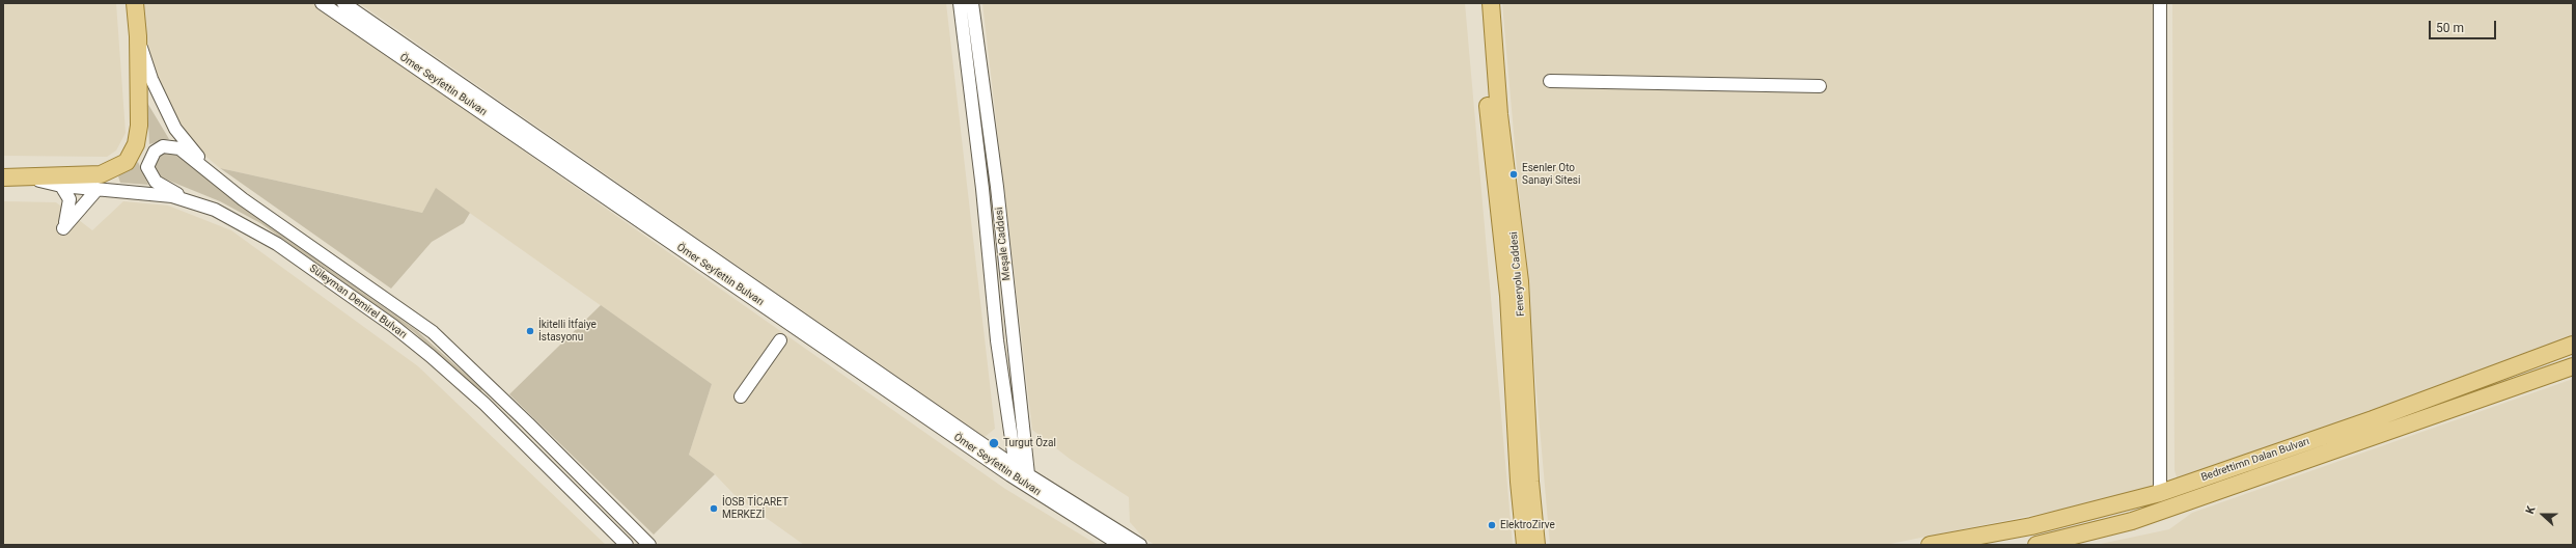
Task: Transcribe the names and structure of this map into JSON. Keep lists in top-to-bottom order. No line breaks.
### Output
{"streets":{"main road":["Feneryolu Caddesi","Süleyman Demirel Bulvarı","Bedrettimn Dalan Bulvarı"],"street":["Ömer Seyfettin Bulvarı","Meşale Caddesi"]},"crossings":[["Ömer Seyfettin Bulvarı","Meşale Caddesi"]],"places":["Esenler Oto Sanayi Sitesi","İkitelli İtfaiye İstasyonu","Turgut Özal","İOSB TİCARET MERKEZİ","ElektroZirve"],"scale_bar":"50 m","north":"left"}
